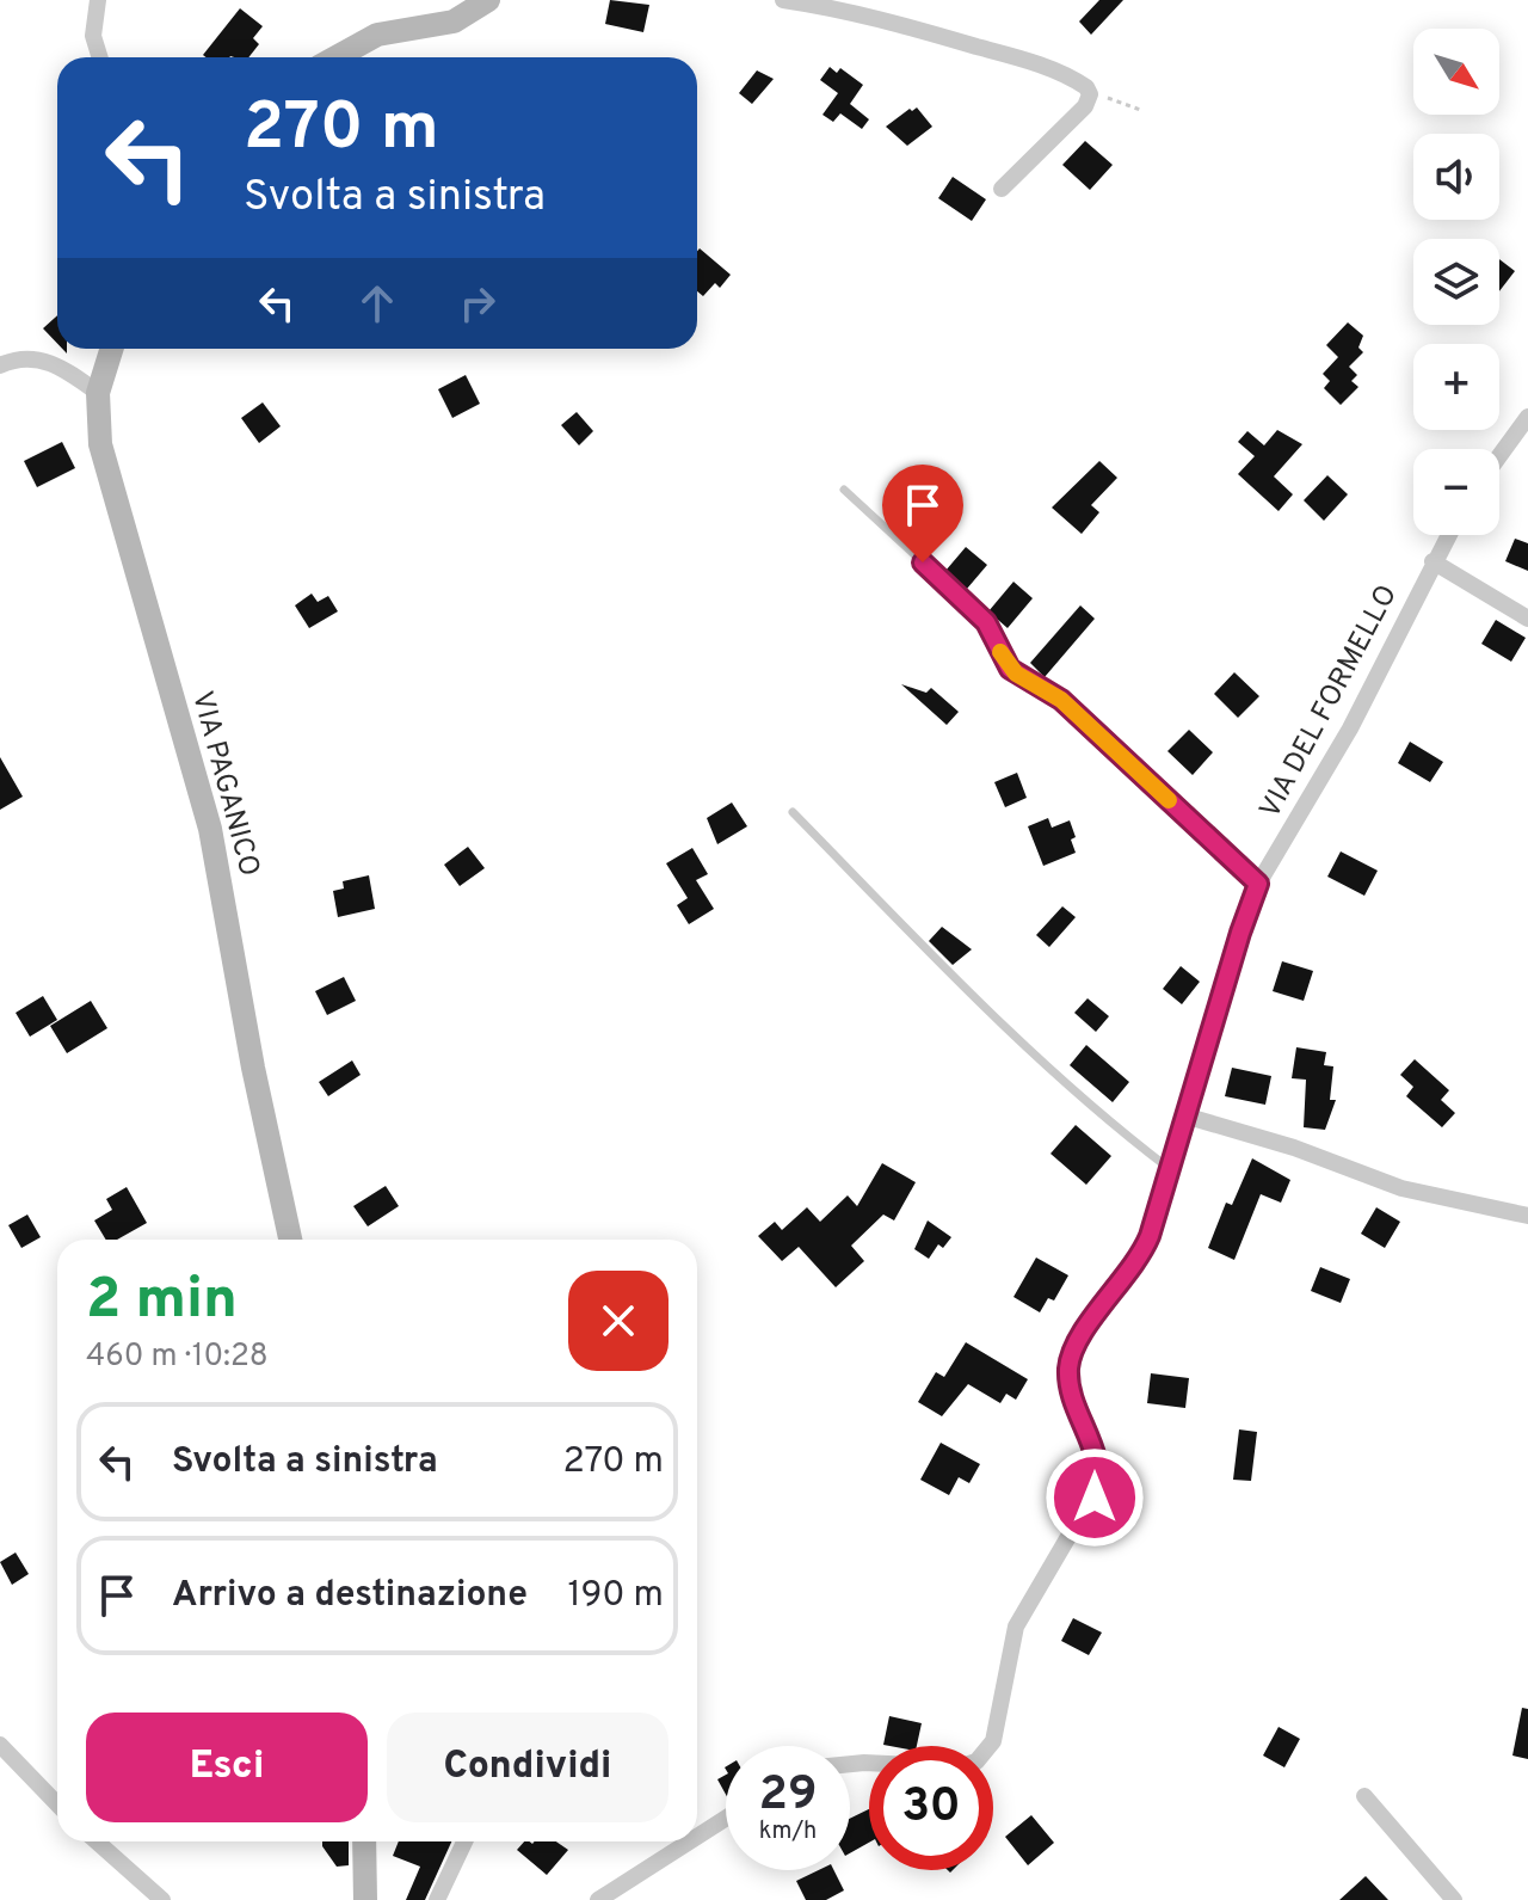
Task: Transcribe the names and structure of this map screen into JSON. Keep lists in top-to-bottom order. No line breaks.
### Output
{"streets":{"street":["VIA DEL FORMELLO","VIA PAGANICO"]},"north":"bottom right","page":{"map_buttons":["+","−"],"turn":["270 m","Svolta a sinistra"],"heading":["2 min","460 m · 10:28"],"list":[{"name":"Svolta a sinistra","value":"270 m"},{"name":"Arrivo a destinazione","value":"190 m"}],"buttons":["Esci","Condividi"],"speed":"29 km/h","limit":"30"}}
